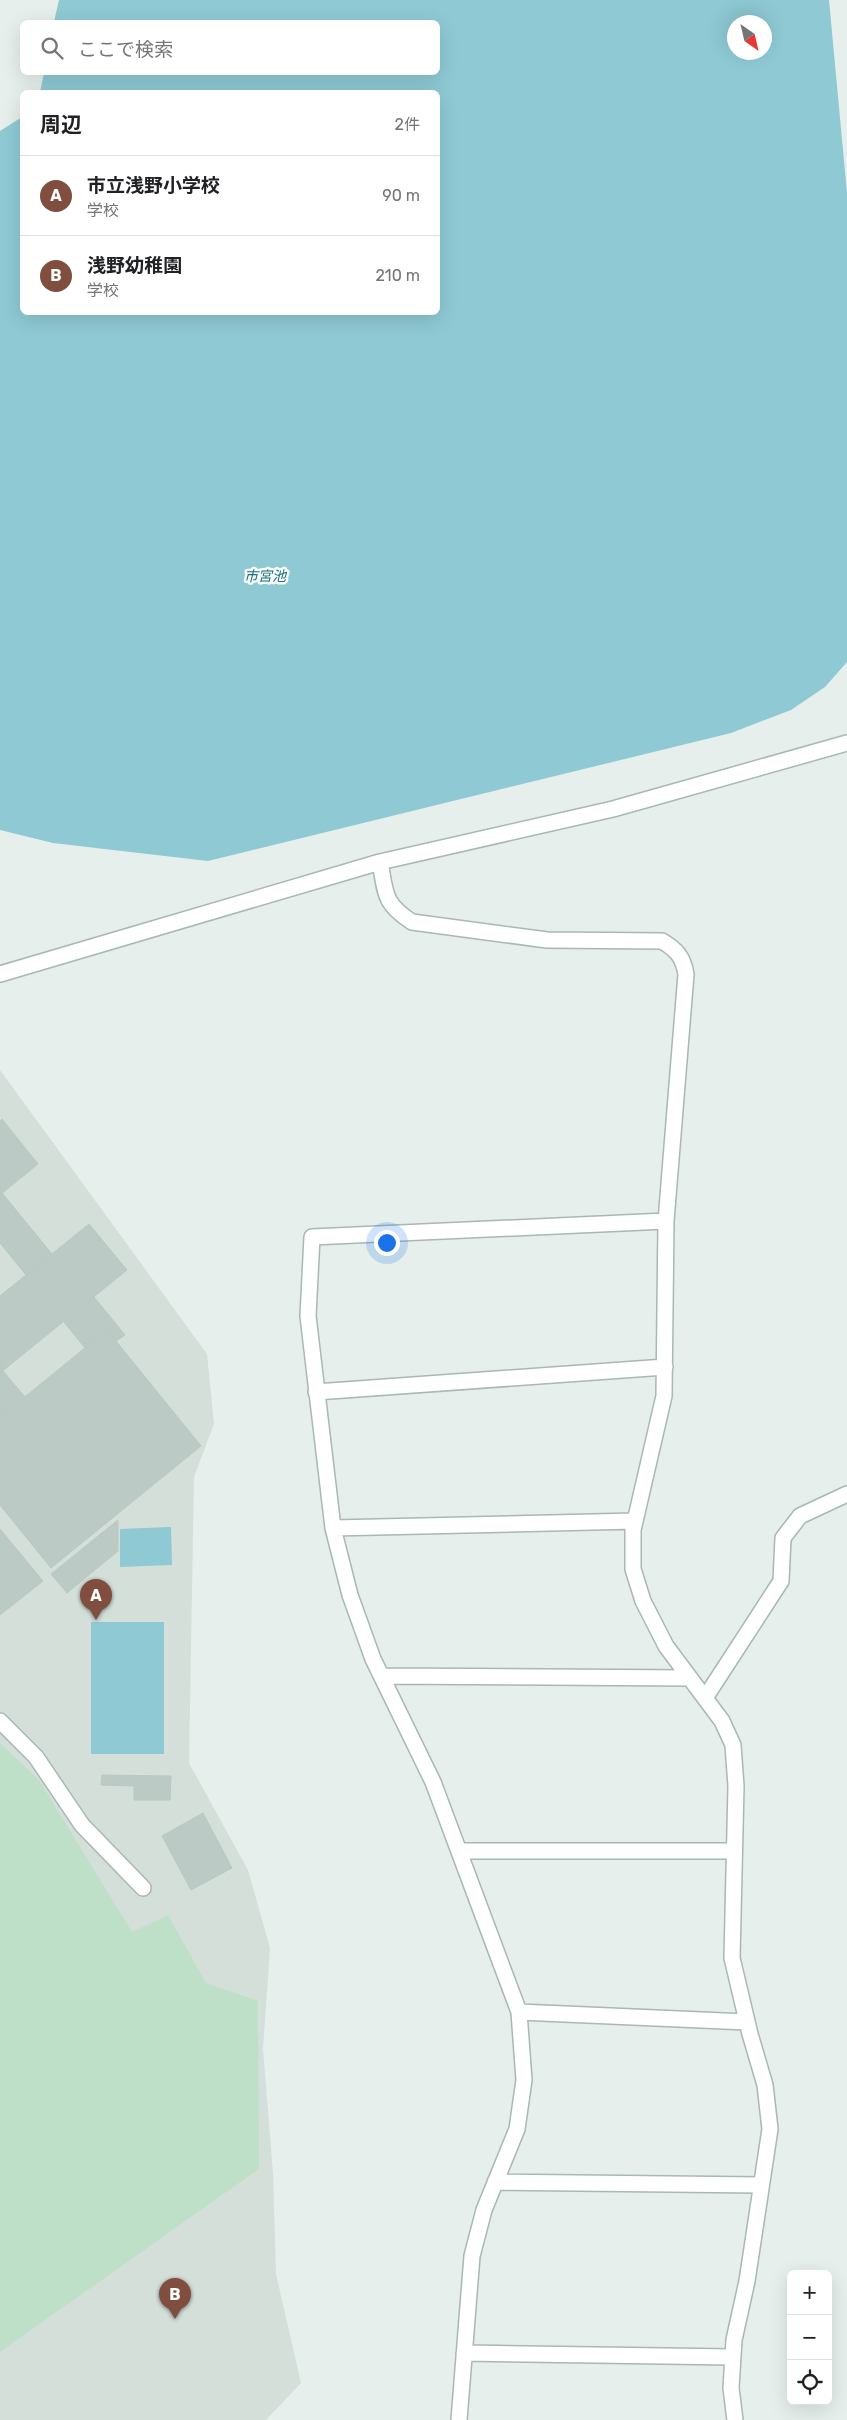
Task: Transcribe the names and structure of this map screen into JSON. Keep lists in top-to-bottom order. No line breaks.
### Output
{"water":["市宮池"],"north":"bottom right","page":{"search":"ここで検索","heading":["周辺","2件"],"list":[{"mark":"A","name":"市立浅野小学校","note":"学校","value":"90 m"},{"mark":"B","name":"浅野幼稚園","note":"学校","value":"210 m"}],"pins":["A","B"],"map_buttons":["+","−"]}}
